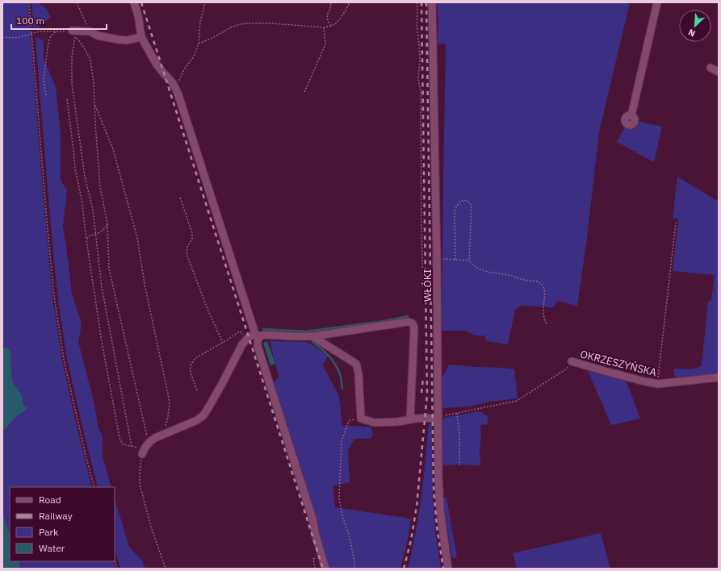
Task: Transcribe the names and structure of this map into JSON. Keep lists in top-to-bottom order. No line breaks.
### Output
{"streets":{"street":["WŁÓKI","OKRZESZYŃSKA"]},"legend":["Road","Railway","Park","Water"],"scale_bar":"100 m","north":"bottom left"}
